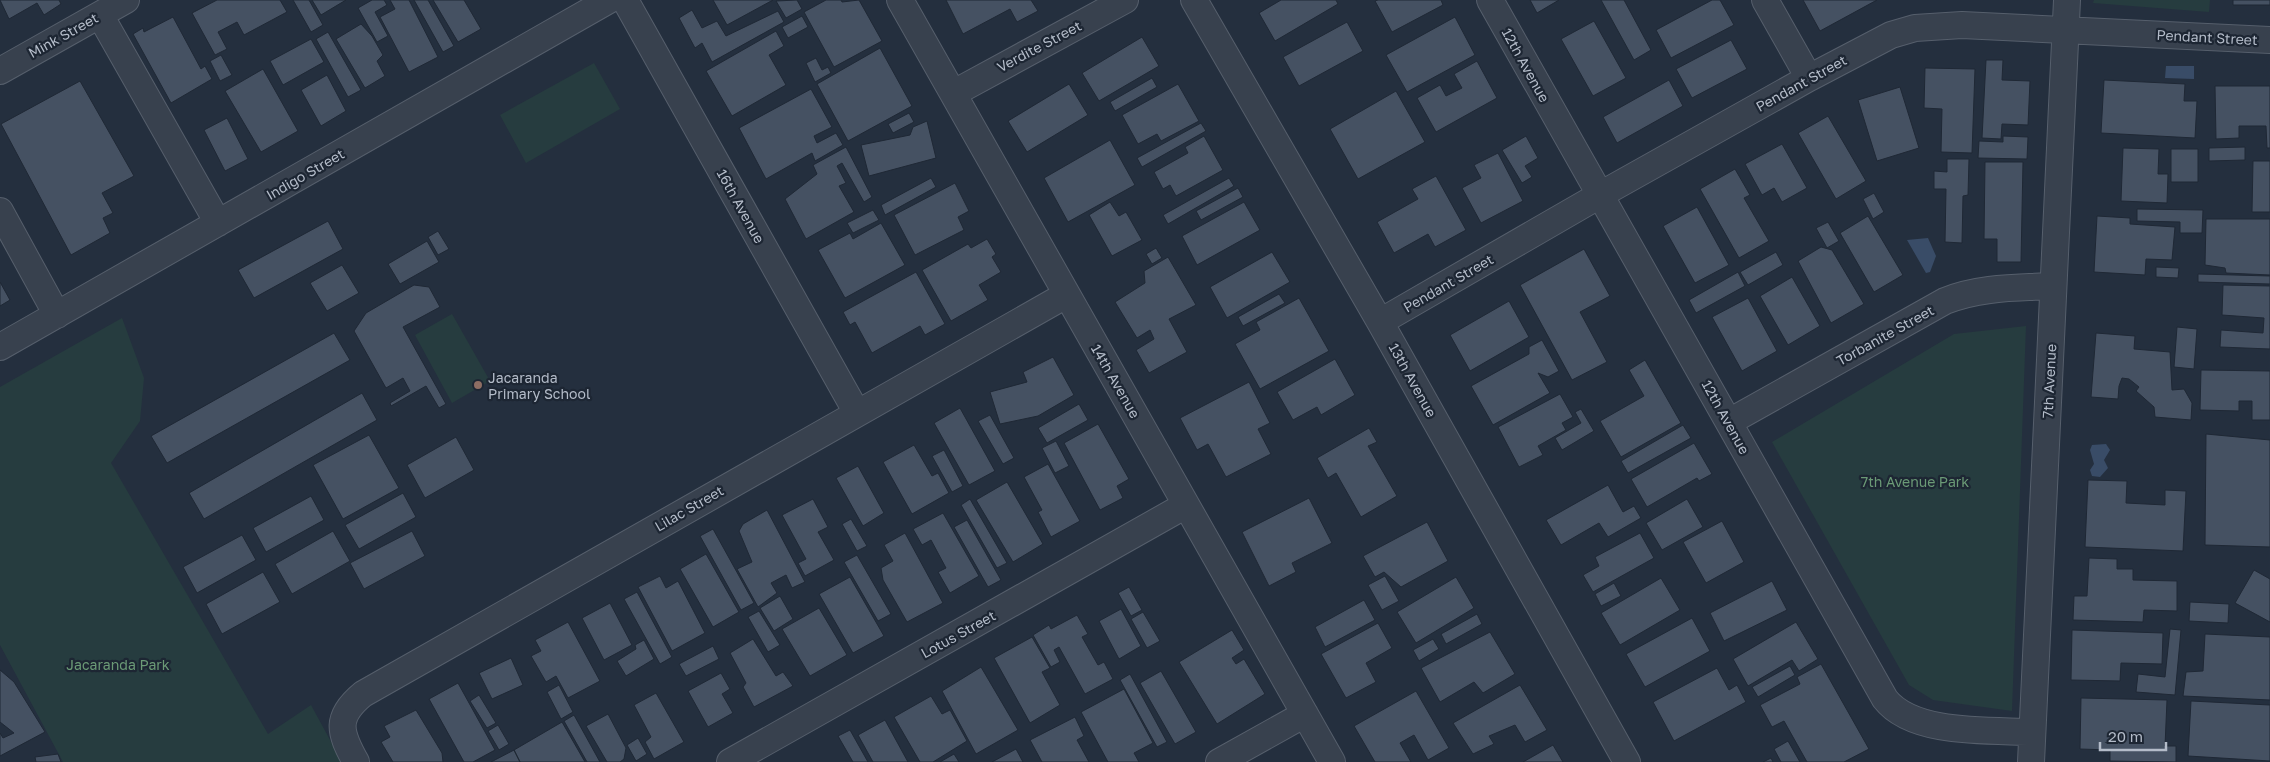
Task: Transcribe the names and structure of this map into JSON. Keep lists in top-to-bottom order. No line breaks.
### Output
{"streets":{"street":["Mink Street","Pendant Street","Verdite Street","12th Avenue","Indigo Street","16th Avenue","Torbanite Street","13th Avenue","14th Avenue","7th Avenue","Lilac Street","Lotus Street"]},"crossings":[["Pendant Street","12th Avenue"],["Pendant Street","13th Avenue"],["Pendant Street","7th Avenue"],["Verdite Street","14th Avenue"],["12th Avenue","Torbanite Street"],["12th Avenue","7th Avenue"],["16th Avenue","Lilac Street"],["Torbanite Street","7th Avenue"],["14th Avenue","Lilac Street"],["14th Avenue","Lotus Street"]],"parks":["7th Avenue Park","Jacaranda Park"],"places":["Jacaranda Primary School"],"scale_bar":"20 m"}
